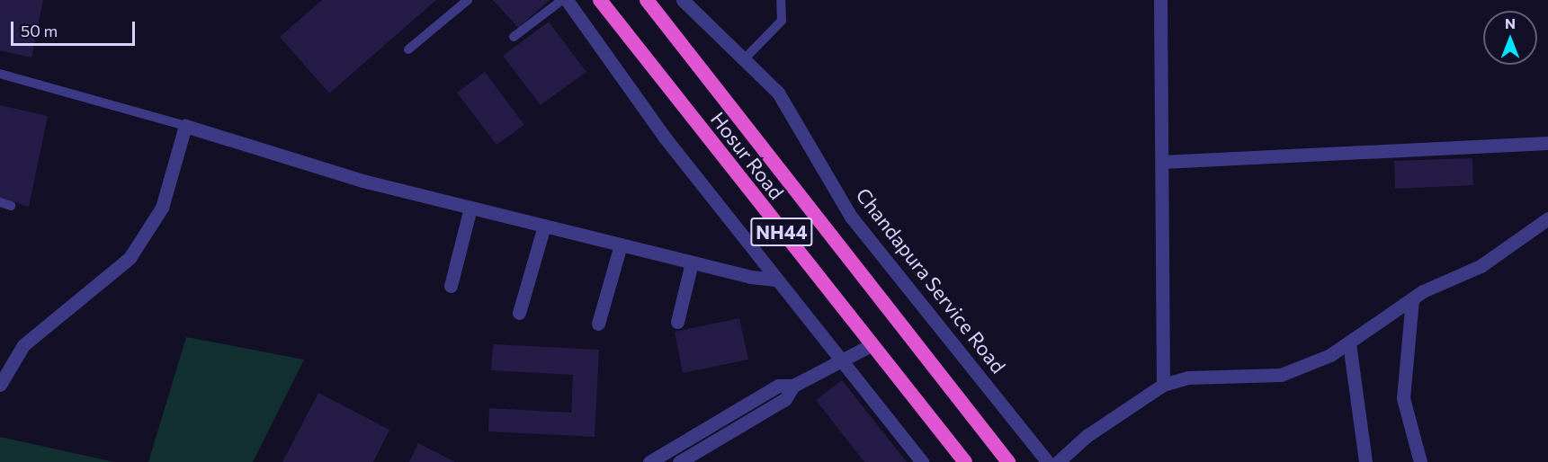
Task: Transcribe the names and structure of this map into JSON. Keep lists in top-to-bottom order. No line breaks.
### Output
{"streets":{"highway":["Hosur Road","NH44"],"street":["Chandapura Service Road"]},"scale_bar":"50 m","north":"top"}
